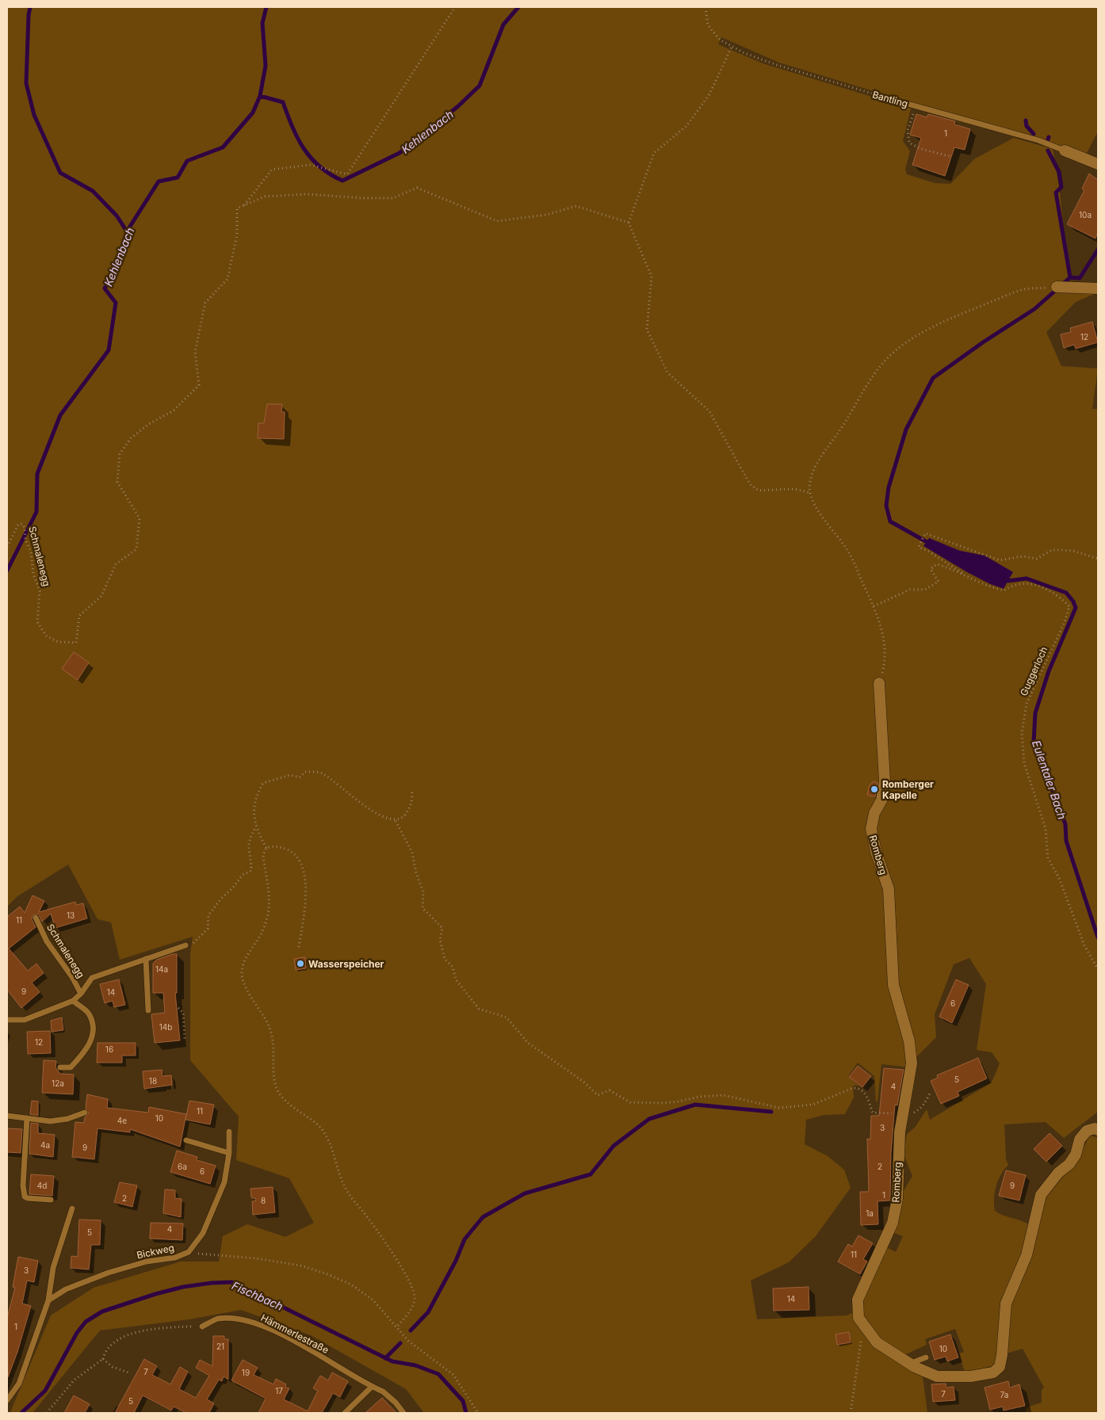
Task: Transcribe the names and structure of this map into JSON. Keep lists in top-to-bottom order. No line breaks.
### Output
{"streets":{"street":["Bantling","Romberg"],"lane":["Schmalenegg","Bickweg","Hämmerlestraße"],"path":["Guggerloch"]},"water":["Kehlenbach","Eulentaler Bach","Fischbach"],"places":["Romberger Kapelle","Wasserspeicher"],"house_numbers":["1","10a","12","13","11","14a","9","14","6","14b","12","16","5","18","12a","4","11","10","4e","3","4a","9","6a","2","6","4d","9","1","2","8","1a","4","5","11","3","14","1","21","10","7","19","17","7","7a","5"]}
